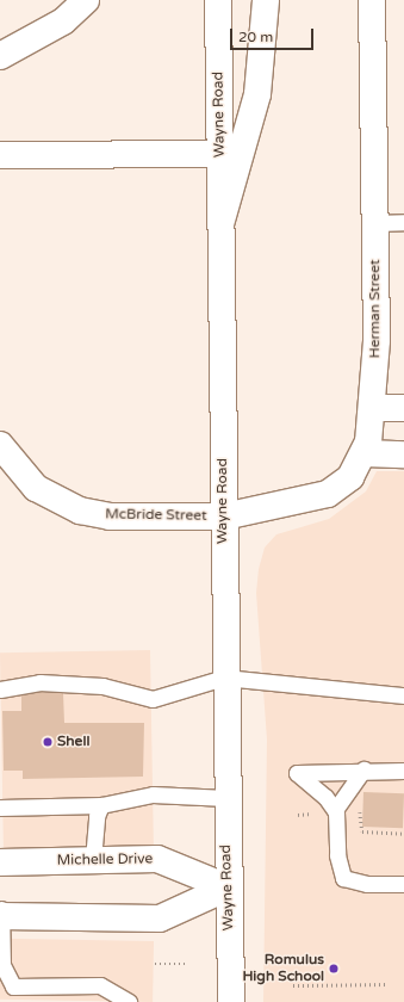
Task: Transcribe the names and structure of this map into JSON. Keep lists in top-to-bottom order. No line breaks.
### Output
{"streets":{"main road":["Wayne Road","Herman Street","McBride Street","Michelle Drive"]},"crossings":[["Wayne Road","Herman Street"],["Wayne Road","McBride Street"],["Wayne Road","Michelle Drive"],["Herman Street","McBride Street"]],"places":["Shell","Romulus High School"],"scale_bar":"20 m"}
